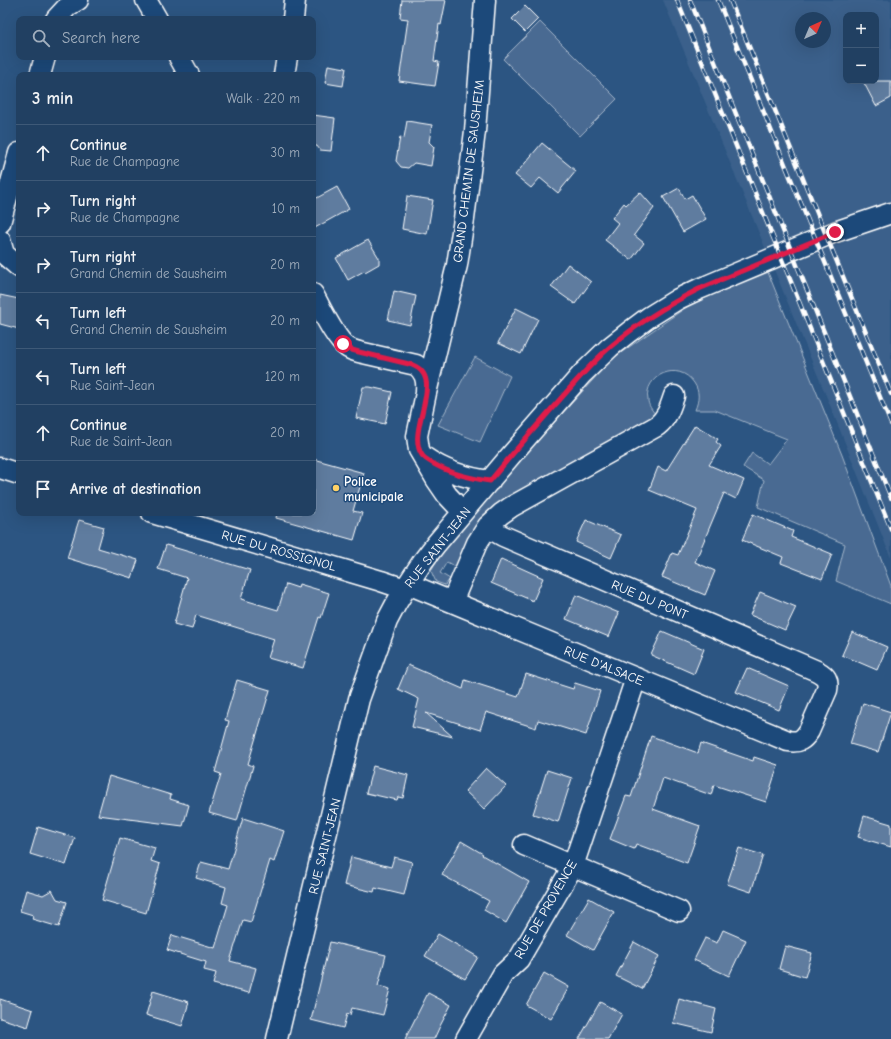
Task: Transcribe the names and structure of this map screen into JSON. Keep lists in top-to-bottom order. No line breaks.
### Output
{"streets":{"street":["GRAND CHEMIN DE SAUSHEIM","RUE SAINT-JEAN","RUE DU ROSSIGNOL","RUE DU PONT","RUE D'ALSACE","RUE DE PROVENCE"]},"crossings":[["GRAND CHEMIN DE SAUSHEIM","RUE SAINT-JEAN"],["RUE SAINT-JEAN","RUE DU ROSSIGNOL"],["RUE SAINT-JEAN","RUE DU PONT"],["RUE SAINT-JEAN","RUE D'ALSACE"],["RUE DU ROSSIGNOL","RUE D'ALSACE"],["RUE DU PONT","RUE D'ALSACE"],["RUE D'ALSACE","RUE DE PROVENCE"]],"places":["Police municipale"],"north":"top right","page":{"map_buttons":["+","−"],"search":"Search here","heading":["3 min","Walk · 220 m"],"list":[["Continue","Rue de Champagne","30 m"],["Turn right","Rue de Champagne","10 m"],["Turn right","Grand Chemin de Sausheim","20 m"],["Turn left","Grand Chemin de Sausheim","20 m"],["Turn left","Rue Saint-Jean","120 m"],["Continue","Rue de Saint-Jean","20 m"],"Arrive at destination"]}}
